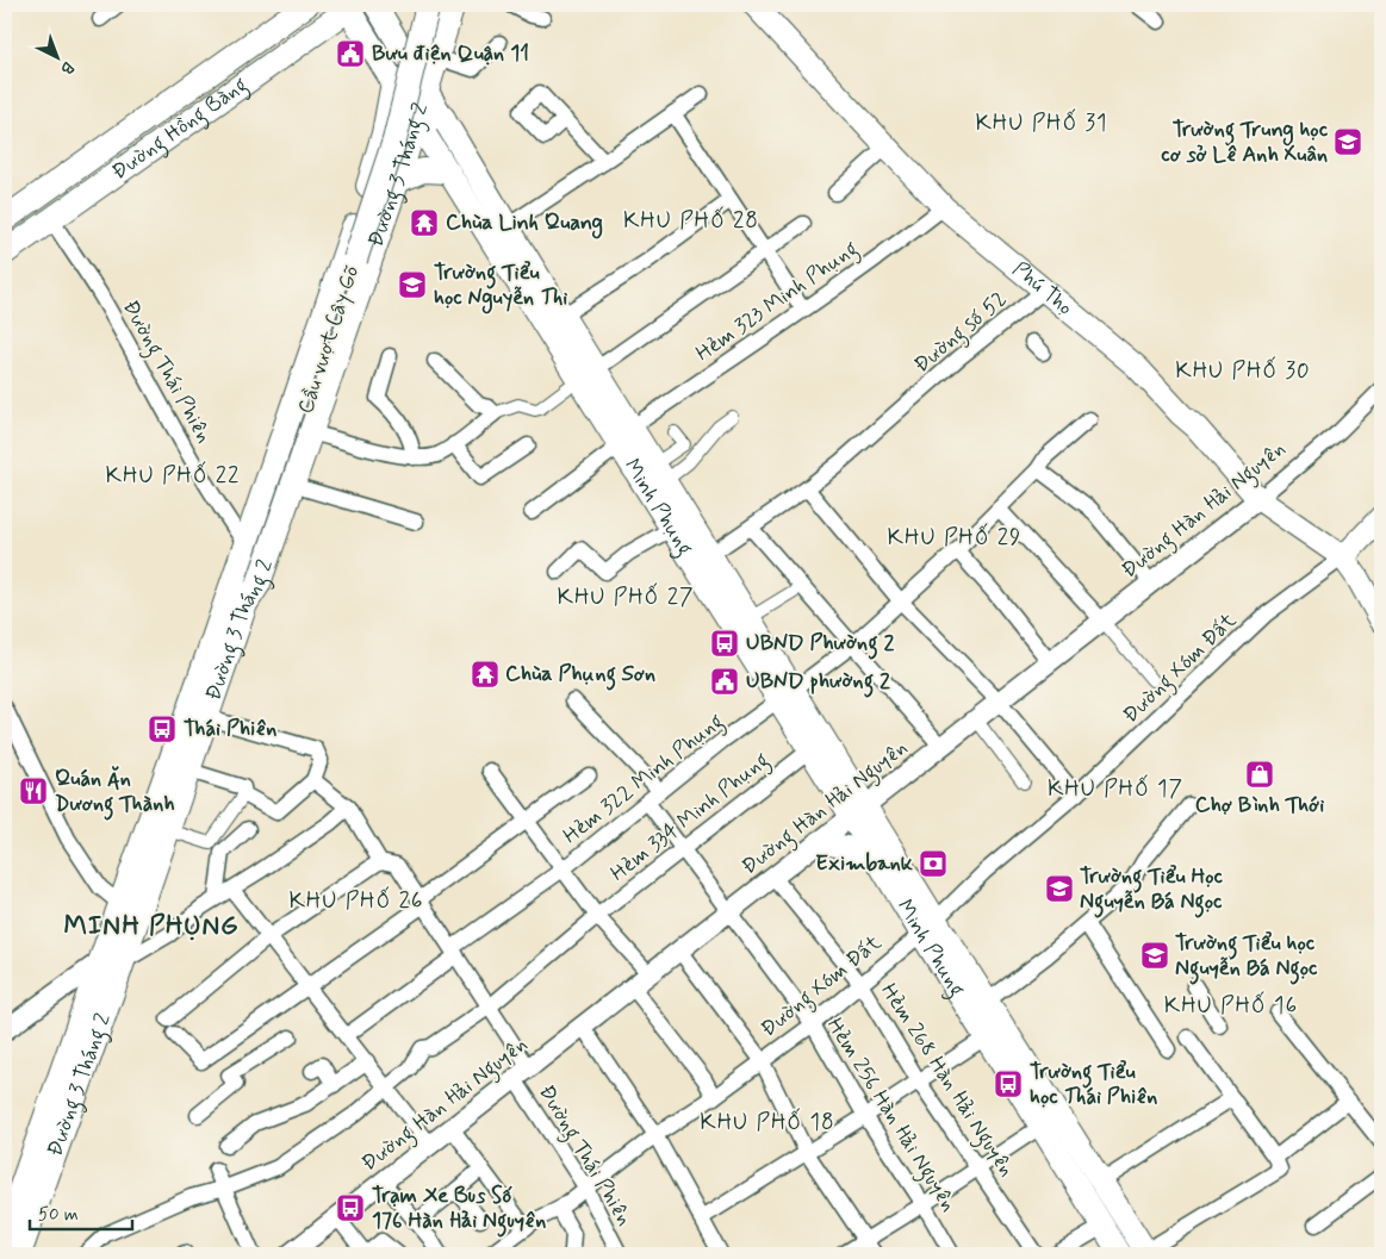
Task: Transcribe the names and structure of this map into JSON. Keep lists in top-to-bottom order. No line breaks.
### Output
{"streets":{"main road":["Đường Hồng Bàng","Đường 3 Tháng 2","Phú Thọ","Cầu vượt Cây Gõ","Minh Phụng"],"street":["Hẻm 323 Minh Phụng","Đường số 52","Đường Thái Phiên","Đường Hàn Hải Nguyên","Đường Xóm Đất","Hẻm 322 Minh Phụng","Hẻm 334 Minh Phụng","Hẻm 268 Hàn Hải Nguyên","Hẻm 256 Hàn Hải Nguyên"]},"crossings":[["Đường Hồng Bàng","Đường Thái Phiên"],["Đường Hồng Bàng","Minh Phụng"],["Đường 3 Tháng 2","Cầu vượt Cây Gõ"],["Đường 3 Tháng 2","Đường Thái Phiên"],["Đường 3 Tháng 2","Minh Phụng"],["Phú Thọ","Hẻm 323 Minh Phụng"],["Phú Thọ","Đường số 52"],["Phú Thọ","Đường Hàn Hải Nguyên"],["Phú Thọ","Đường Xóm Đất"],["Hẻm 323 Minh Phụng","Minh Phụng"],["Đường số 52","Minh Phụng"],["Đường Thái Phiên","Đường Hàn Hải Nguyên"],["Đường Thái Phiên","Đường Xóm Đất"],["Đường Thái Phiên","Hẻm 322 Minh Phụng"],["Đường Thái Phiên","Hẻm 334 Minh Phụng"],["Minh Phụng","Đường Hàn Hải Nguyên"],["Minh Phụng","Đường Xóm Đất"],["Minh Phụng","Hẻm 322 Minh Phụng"],["Minh Phụng","Hẻm 334 Minh Phụng"],["Đường Hàn Hải Nguyên","Hẻm 268 Hàn Hải Nguyên"],["Đường Hàn Hải Nguyên","Hẻm 256 Hàn Hải Nguyên"],["Đường Xóm Đất","Hẻm 268 Hàn Hải Nguyên"],["Đường Xóm Đất","Hẻm 256 Hàn Hải Nguyên"],["Hẻm 322 Minh Phụng","Hẻm 256 Hàn Hải Nguyên"],["Hẻm 334 Minh Phụng","Hẻm 256 Hàn Hải Nguyên"]],"districts":["KHU PHỐ 31","KHU PHỐ 28","KHU PHỐ 30","KHU PHỐ 22","KHU PHỐ 29","KHU PHỐ 27","KHU PHỐ 17","KHU PHỐ 26","MINH PHỤNG","KHU PHỐ 16","KHU PHỐ 18"],"places":{"public building":["Bưu điện Quận 11","UBND phường 2"],"school or university":["Trường Trung học cơ sở Lê Anh Xuân","Trường Tiểu học Nguyễn Thi","Trường Tiểu Học Nguyễn Bá Ngọc","Trường Tiểu học Nguyễn Bá Ngọc"],"temple":["Chùa Linh Quang","Chùa Phụng Sơn"],"bus stop":["UBND Phường 2","Thái Phiên","Trường Tiểu học Thái Phiên","Trạm Xe Bus Số 176 Hàn Hải Nguyên"],"shop":["Chợ Bình Thới"],"restaurant":["Quán Ăn Dương Thành"],"bank":["Eximbank"]},"scale_bar":"50 m","north":"bottom right"}
